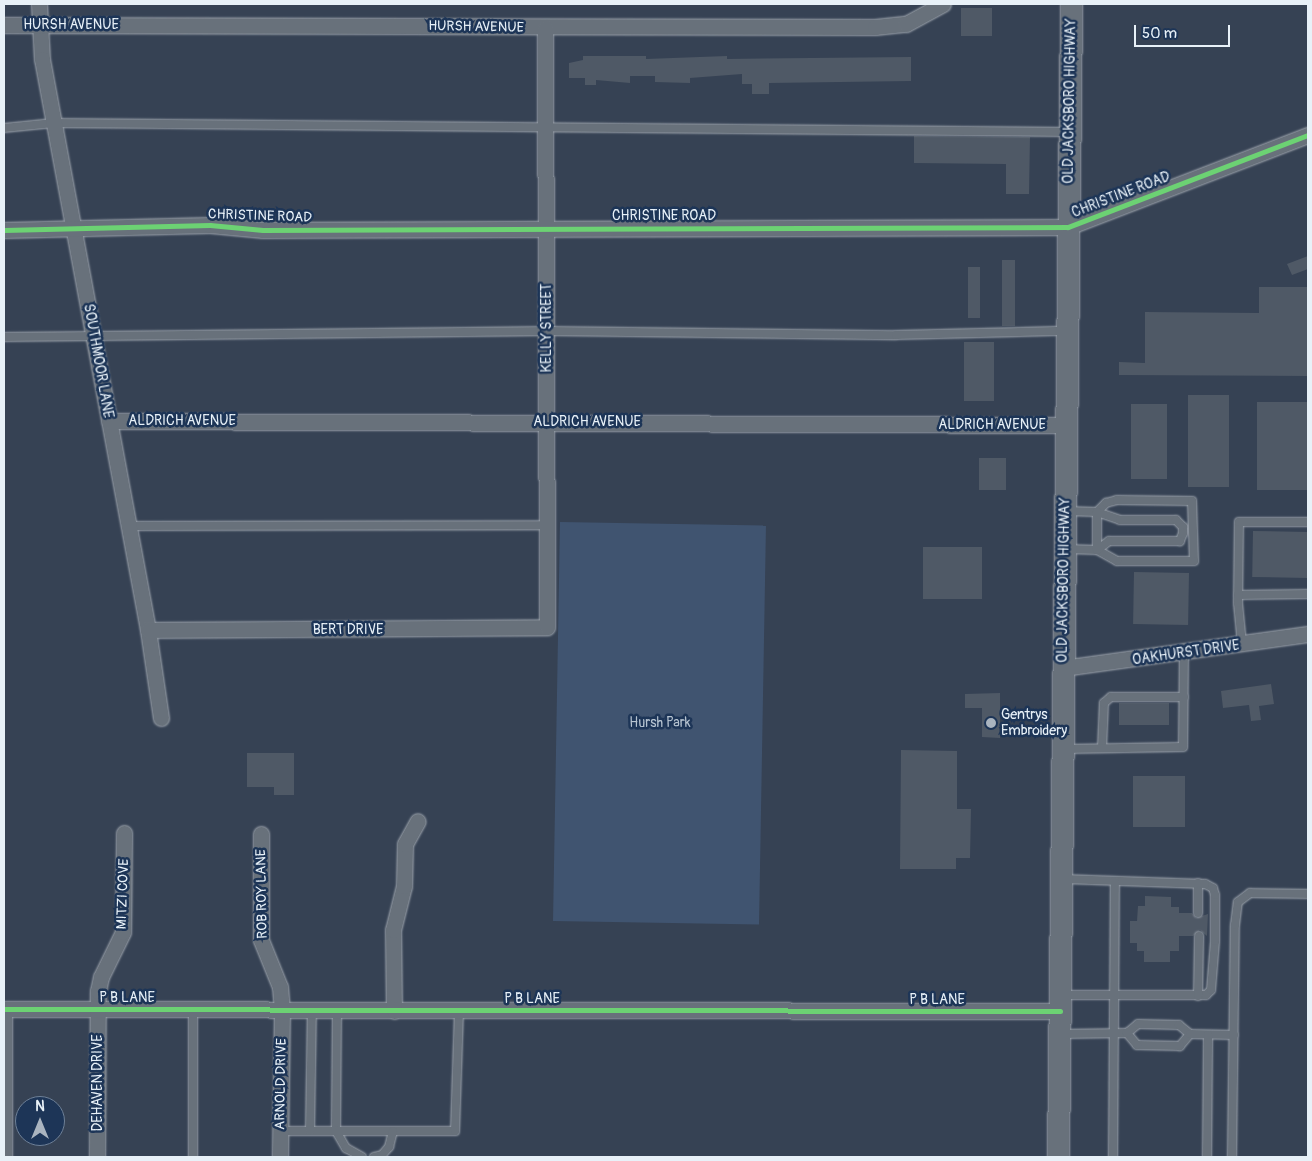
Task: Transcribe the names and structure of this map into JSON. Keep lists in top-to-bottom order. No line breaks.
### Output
{"streets":{"main road":["OLD JACKSBORO HIGHWAY"],"street":["HURSH AVENUE","CHRISTINE ROAD","KELLY STREET","SOUTHMOOR LANE","ALDRICH AVENUE","BERT DRIVE","OAKHURST DRIVE","MITZI COVE","ROB ROY LANE","P B LANE","DEHAVEN DRIVE","ARNOLD DRIVE"]},"crossings":[["HURSH AVENUE","KELLY STREET"],["HURSH AVENUE","SOUTHMOOR LANE"],["OLD JACKSBORO HIGHWAY","CHRISTINE ROAD"],["OLD JACKSBORO HIGHWAY","ALDRICH AVENUE"],["OLD JACKSBORO HIGHWAY","OAKHURST DRIVE"],["OLD JACKSBORO HIGHWAY","P B LANE"],["CHRISTINE ROAD","KELLY STREET"],["CHRISTINE ROAD","SOUTHMOOR LANE"],["KELLY STREET","ALDRICH AVENUE"],["KELLY STREET","BERT DRIVE"],["SOUTHMOOR LANE","ALDRICH AVENUE"],["SOUTHMOOR LANE","BERT DRIVE"],["MITZI COVE","P B LANE"],["MITZI COVE","DEHAVEN DRIVE"],["ROB ROY LANE","P B LANE"],["ROB ROY LANE","ARNOLD DRIVE"],["P B LANE","DEHAVEN DRIVE"],["P B LANE","ARNOLD DRIVE"]],"parks":["Hursh Park"],"places":["Gentrys Embroidery"],"scale_bar":"50 m","north":"top"}
